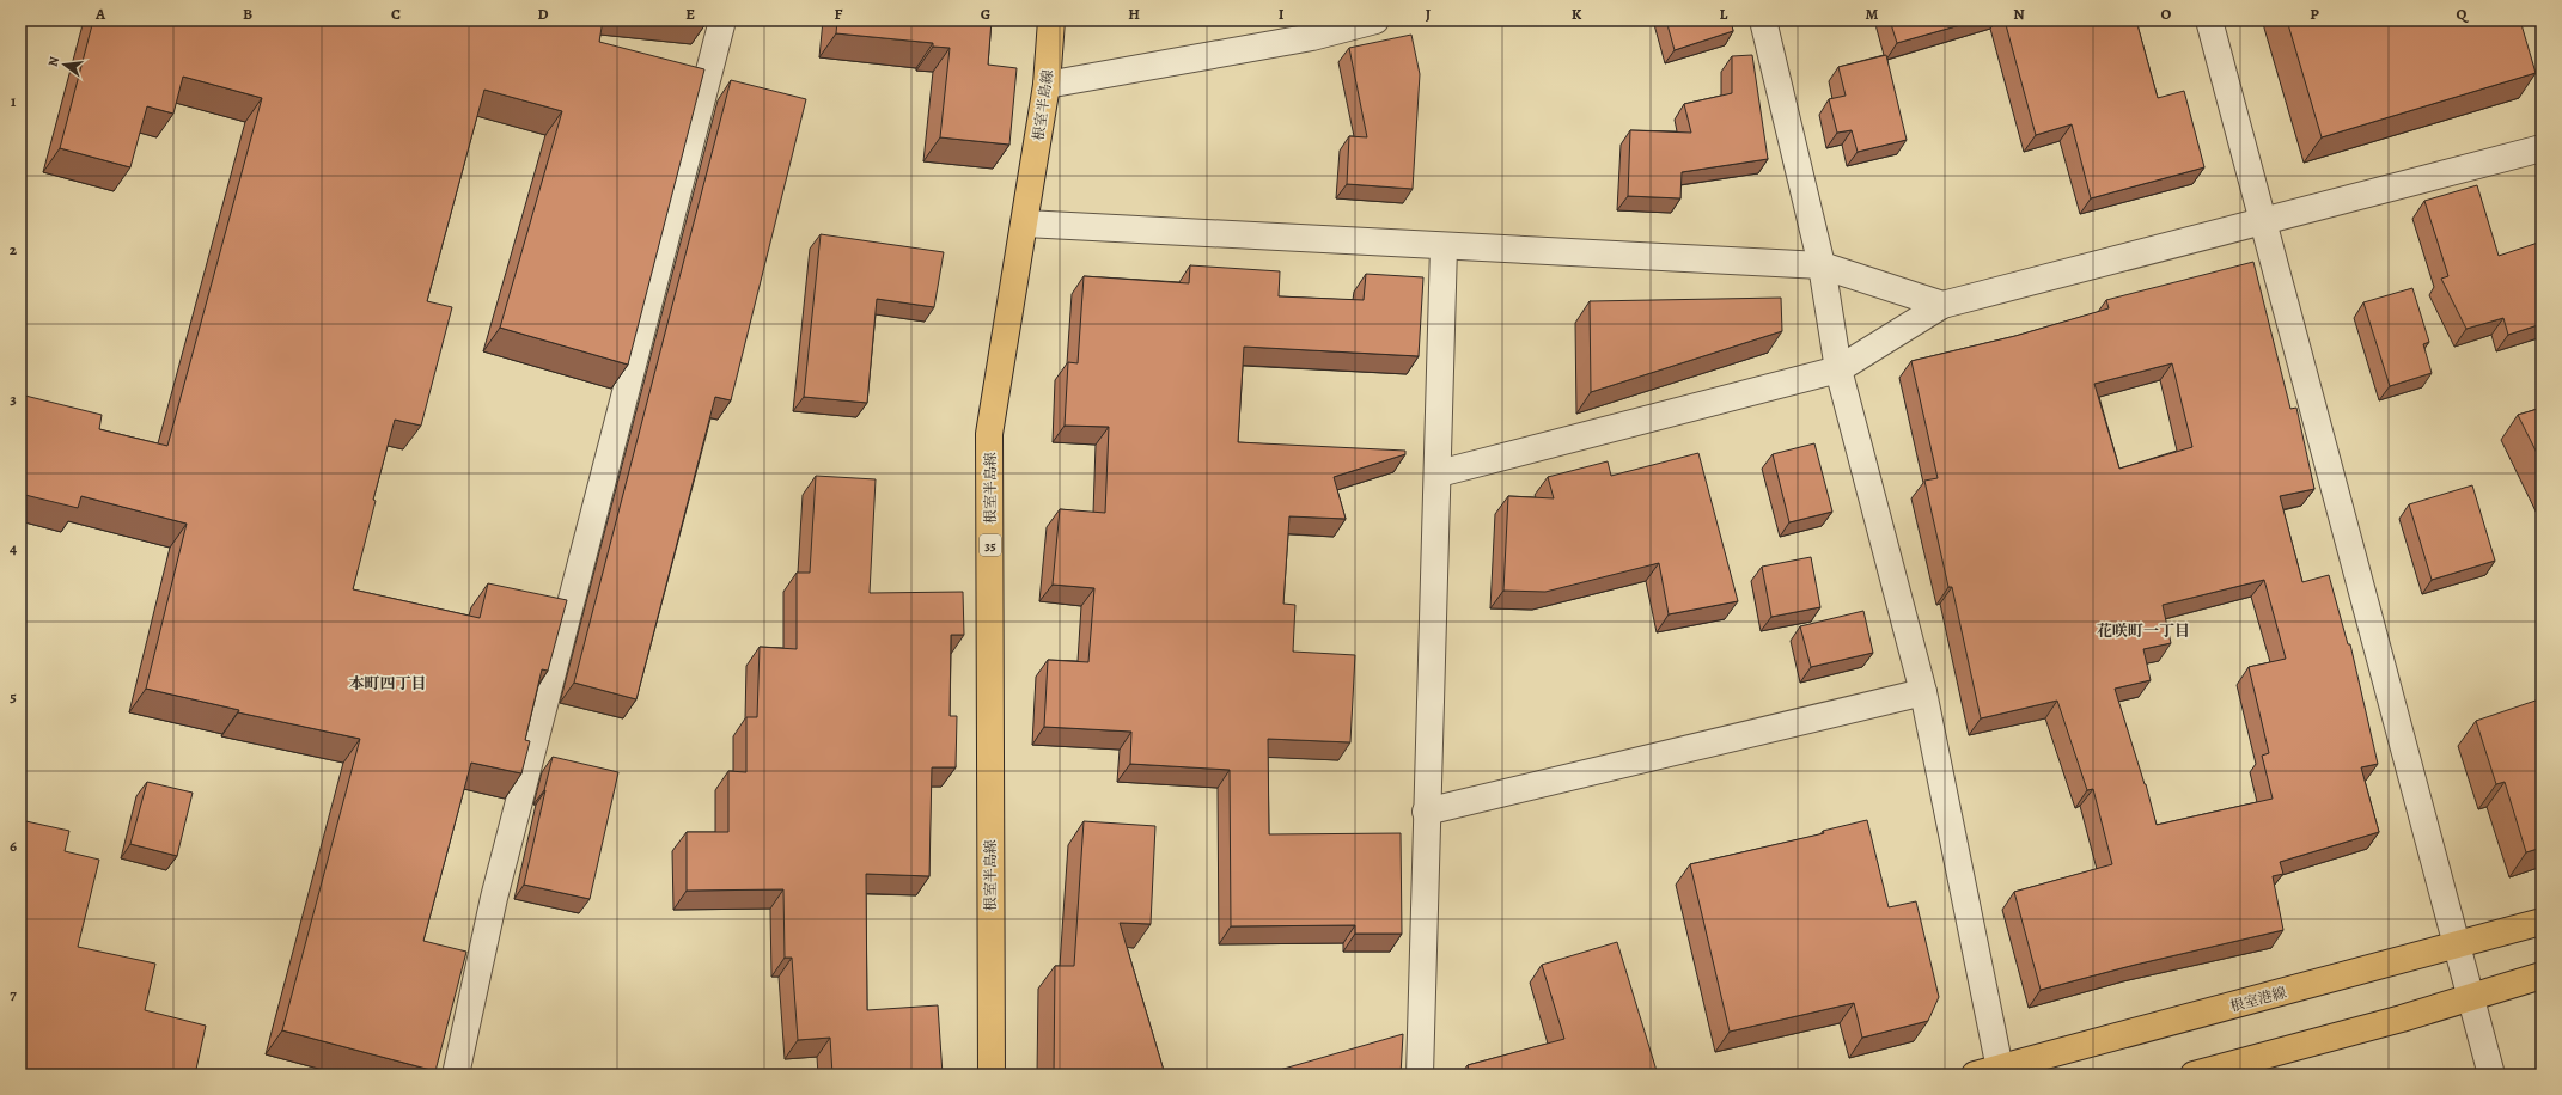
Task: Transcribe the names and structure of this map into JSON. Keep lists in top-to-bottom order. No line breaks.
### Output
{"streets":{"main road":["根室半島線","35","根室港線"]},"districts":["花咲町一丁目","本町四丁目"],"north":"left","grid":{"columns":["A","B","C","D","E","F","G","H","I","J","K","L","M","N","O","P","Q"],"rows":["1","2","3","4","5","6","7"]}}
